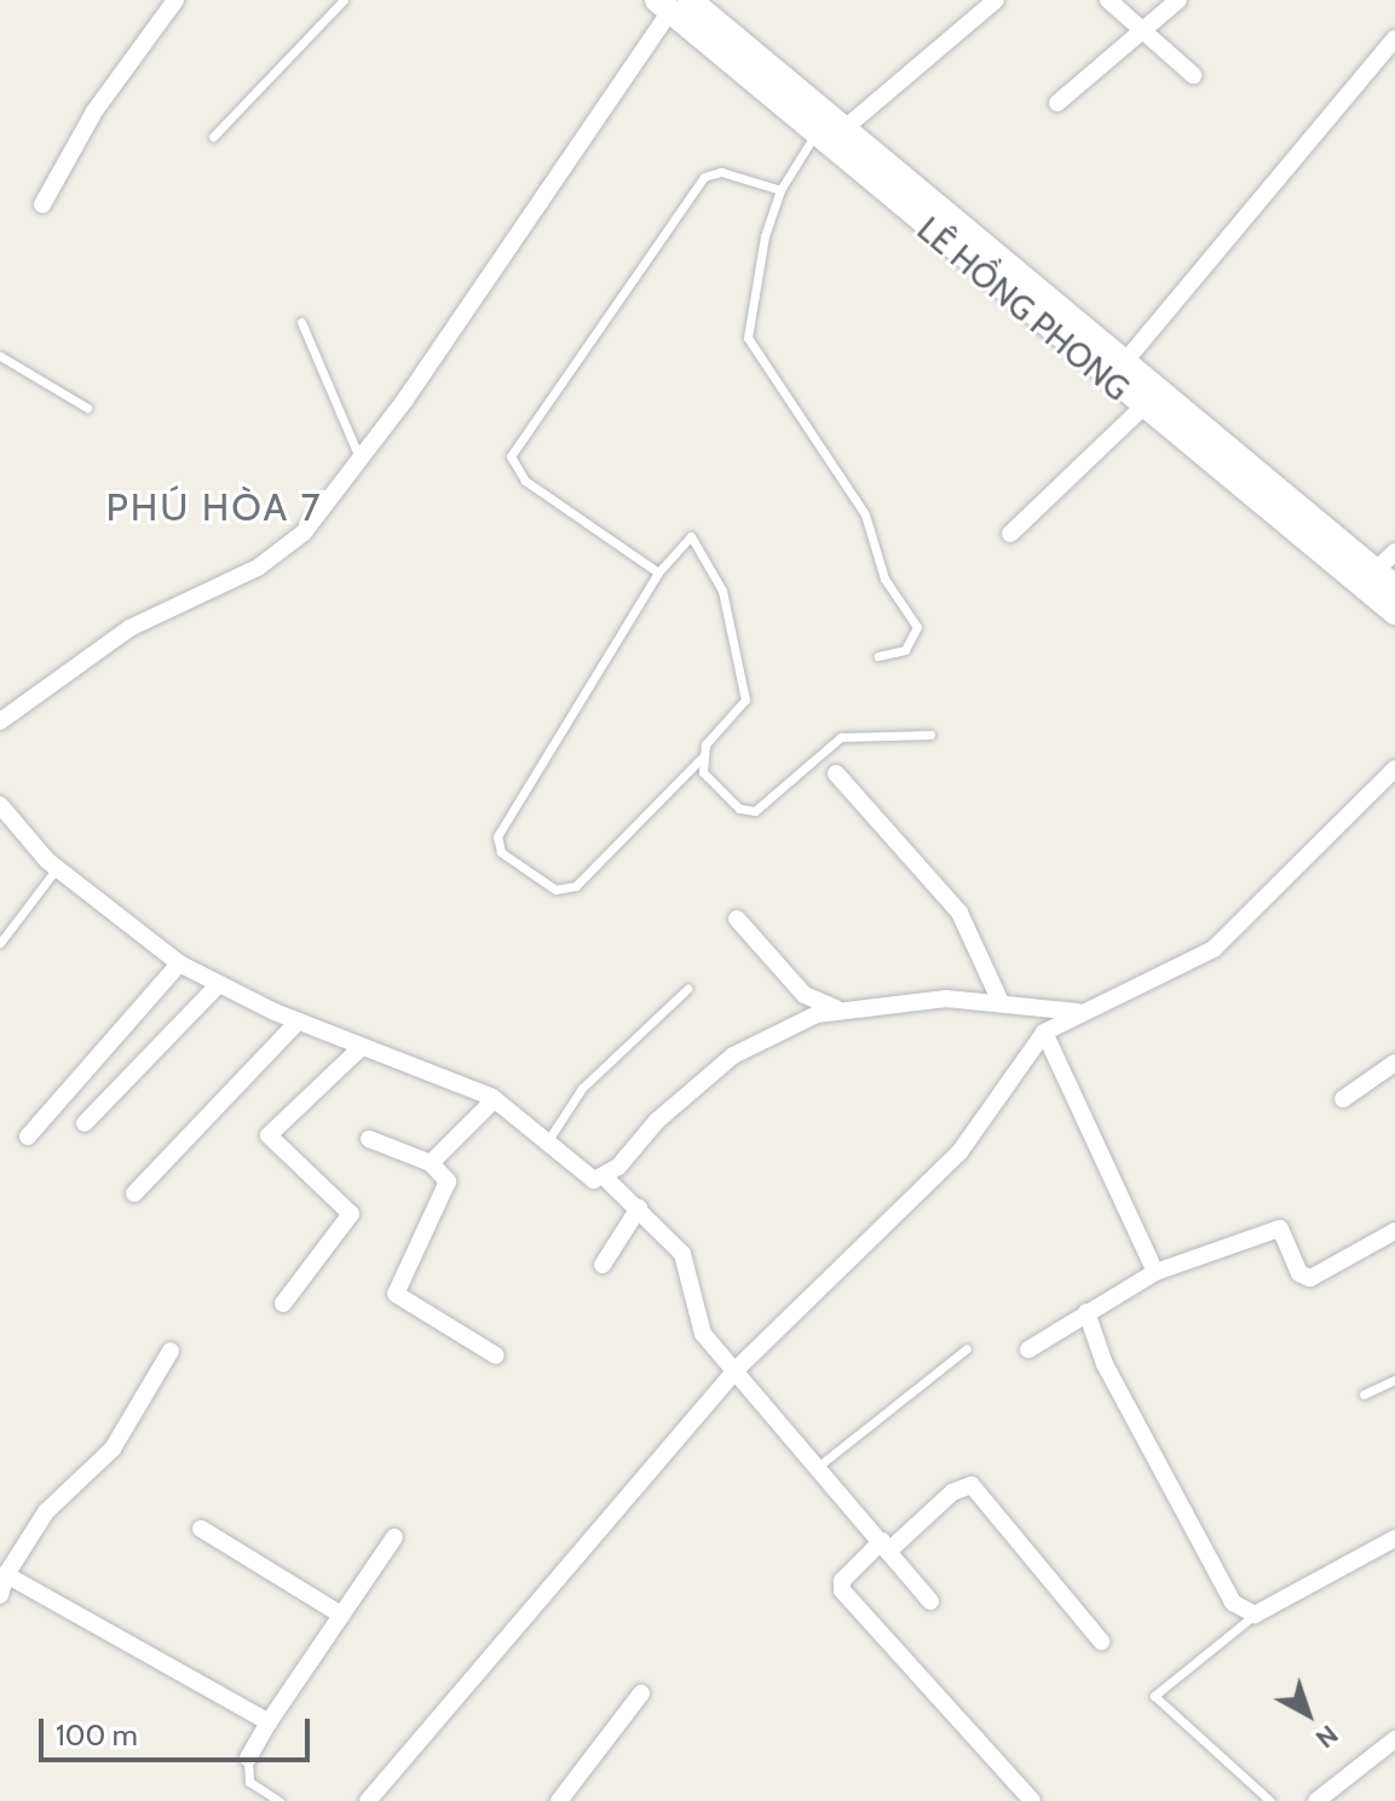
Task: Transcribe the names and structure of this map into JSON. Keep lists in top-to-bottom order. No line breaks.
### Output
{"streets":{"street":["LÊ HỒNG PHONG"]},"districts":["PHÚ HÒA 7"],"scale_bar":"100 m","north":"bottom right"}
